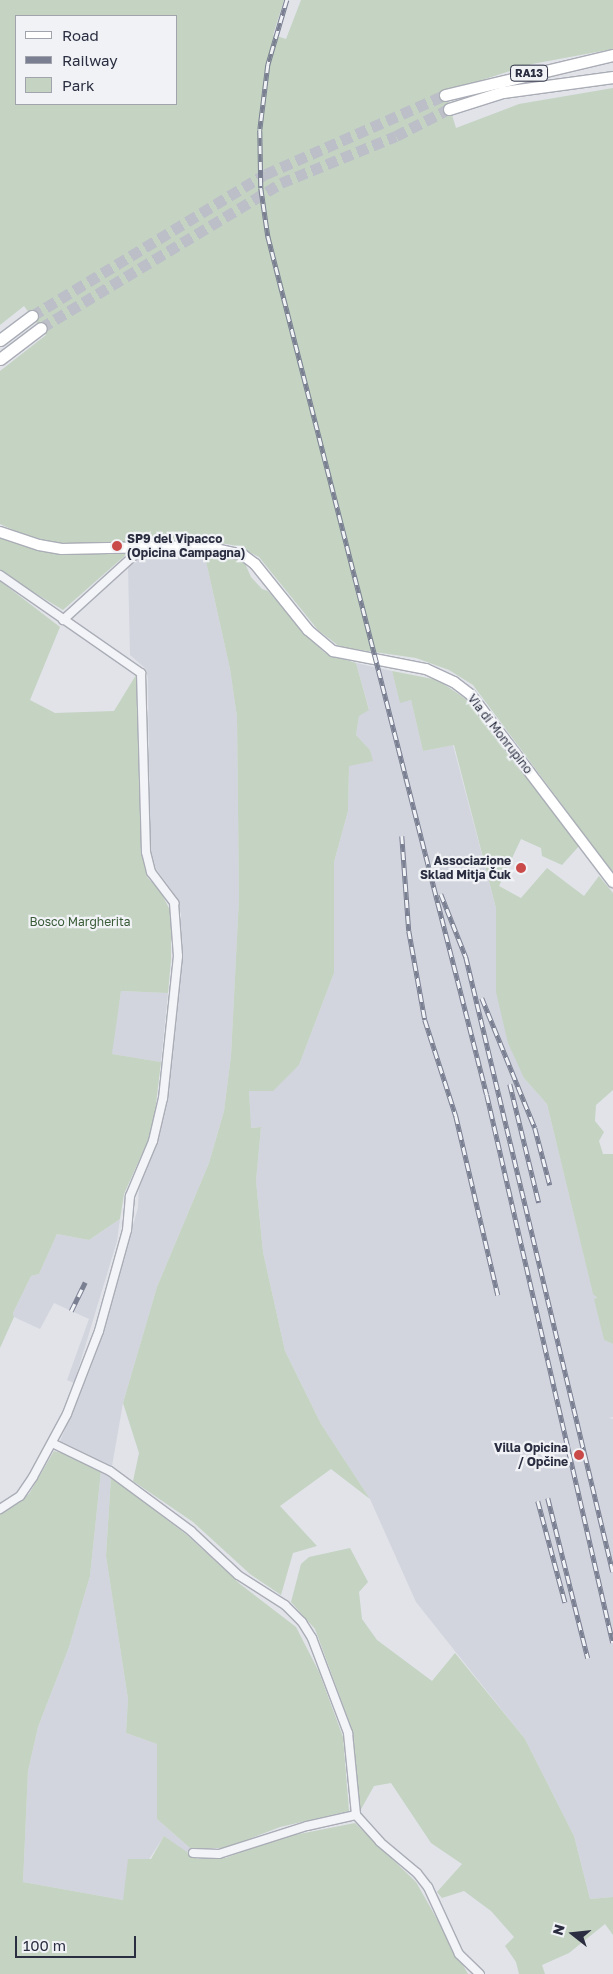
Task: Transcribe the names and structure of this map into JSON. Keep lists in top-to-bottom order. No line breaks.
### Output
{"streets":{"highway":["RA13"],"main road":["Via di Monrupino"]},"parks":["Bosco Margherita"],"places":["SP9 del Vipacco (Opicina Campagna)","Associazione Sklad Mitja Čuk","Villa Opicina / Opčine"],"legend":["Road","Railway","Park"],"scale_bar":"100 m","north":"left"}
